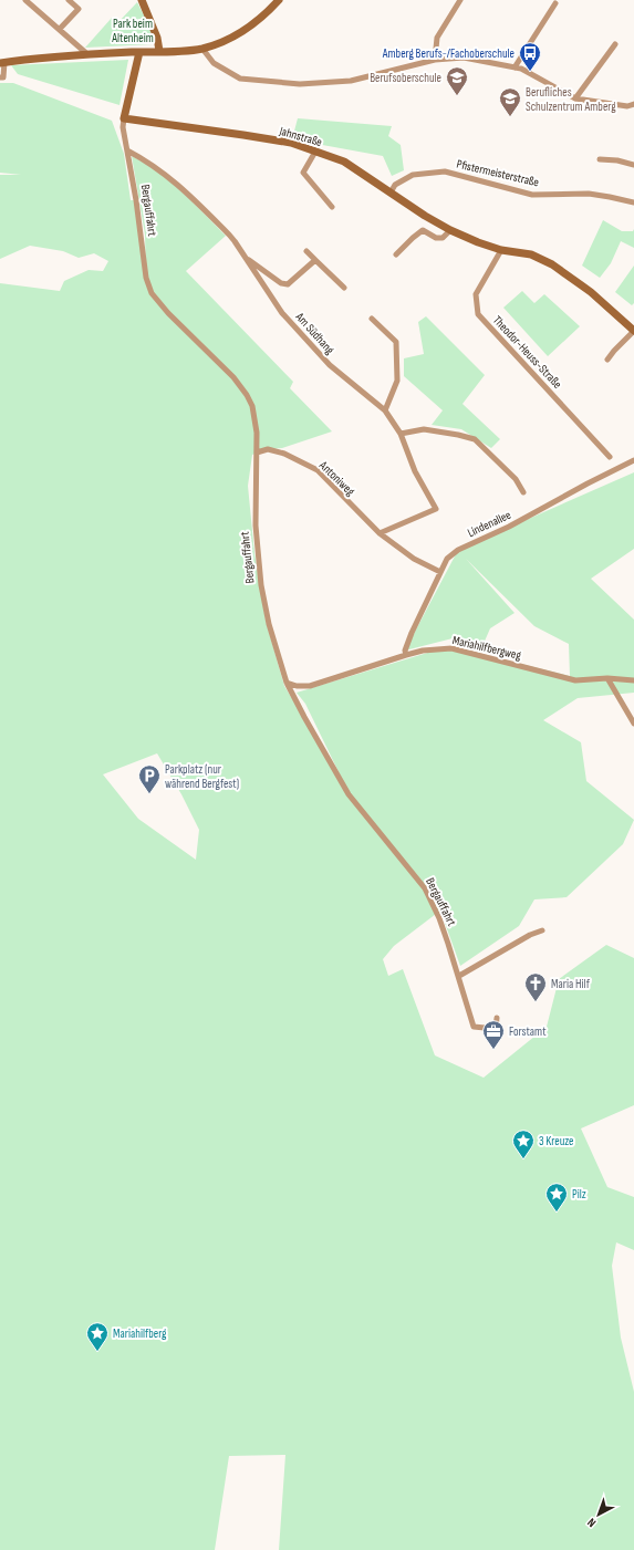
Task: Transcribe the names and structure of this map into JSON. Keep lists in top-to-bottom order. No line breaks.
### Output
{"streets":{"street":["Jahnstraße","Pfistermeisterstraße","Bergauffahrt","Am Südhang","Theodor-Heuss-Straße","Antoniweg","Lindenallee","Mariahilfbergweg"]},"crossings":[["Jahnstraße","Pfistermeisterstraße"],["Jahnstraße","Bergauffahrt"],["Jahnstraße","Theodor-Heuss-Straße"],["Bergauffahrt","Am Südhang"],["Bergauffahrt","Antoniweg"],["Bergauffahrt","Mariahilfbergweg"],["Am Südhang","Antoniweg"],["Antoniweg","Lindenallee"],["Lindenallee","Mariahilfbergweg"]],"parks":["Park beim Altenheim"],"places":{"bus stop":["Amberg Berufs-/Fachoberschule"],"school or university":["Berufsoberschule","Berufliches Schulzentrum Amberg"],"parking":["Parkplatz (nur während Bergfest)"],"church":["Maria Hilf"],"office":["Forstamt"],"place":["3 Kreuze","Pilz","Mariahilfberg"]},"north":"bottom left"}
